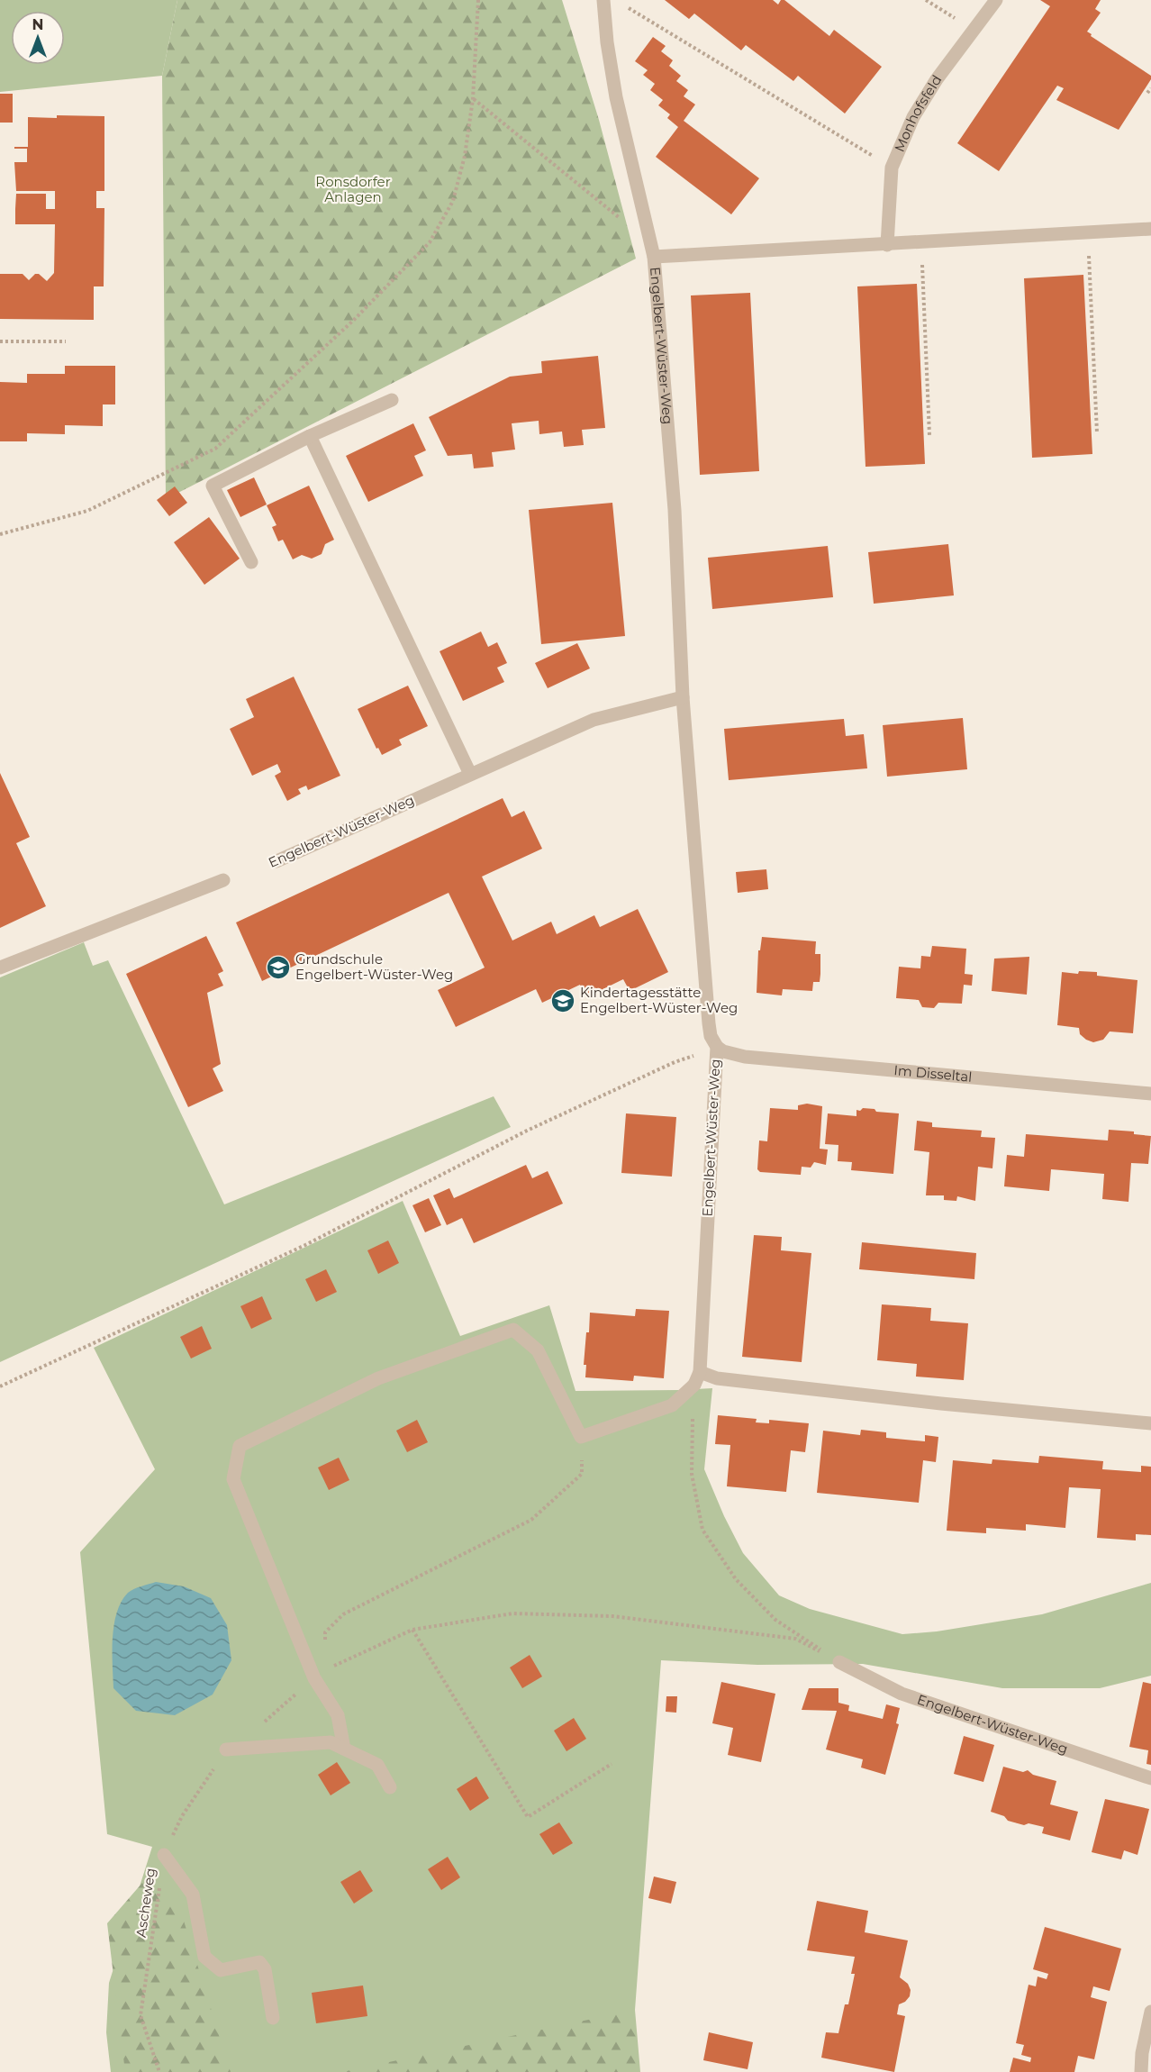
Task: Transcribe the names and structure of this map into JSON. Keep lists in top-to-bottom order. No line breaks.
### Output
{"streets":{"street":["Monhofsfeld","Engelbert-Wüster-Weg","Im Disseltal"],"path":["Ascheweg"]},"crossings":[["Engelbert-Wüster-Weg","Im Disseltal"]],"parks":["Ronsdorfer Anlagen"],"places":{"school or university":["Grundschule Engelbert-Wüster-Weg","Kindertagesstätte Engelbert-Wüster-Weg"]},"north":"top"}
